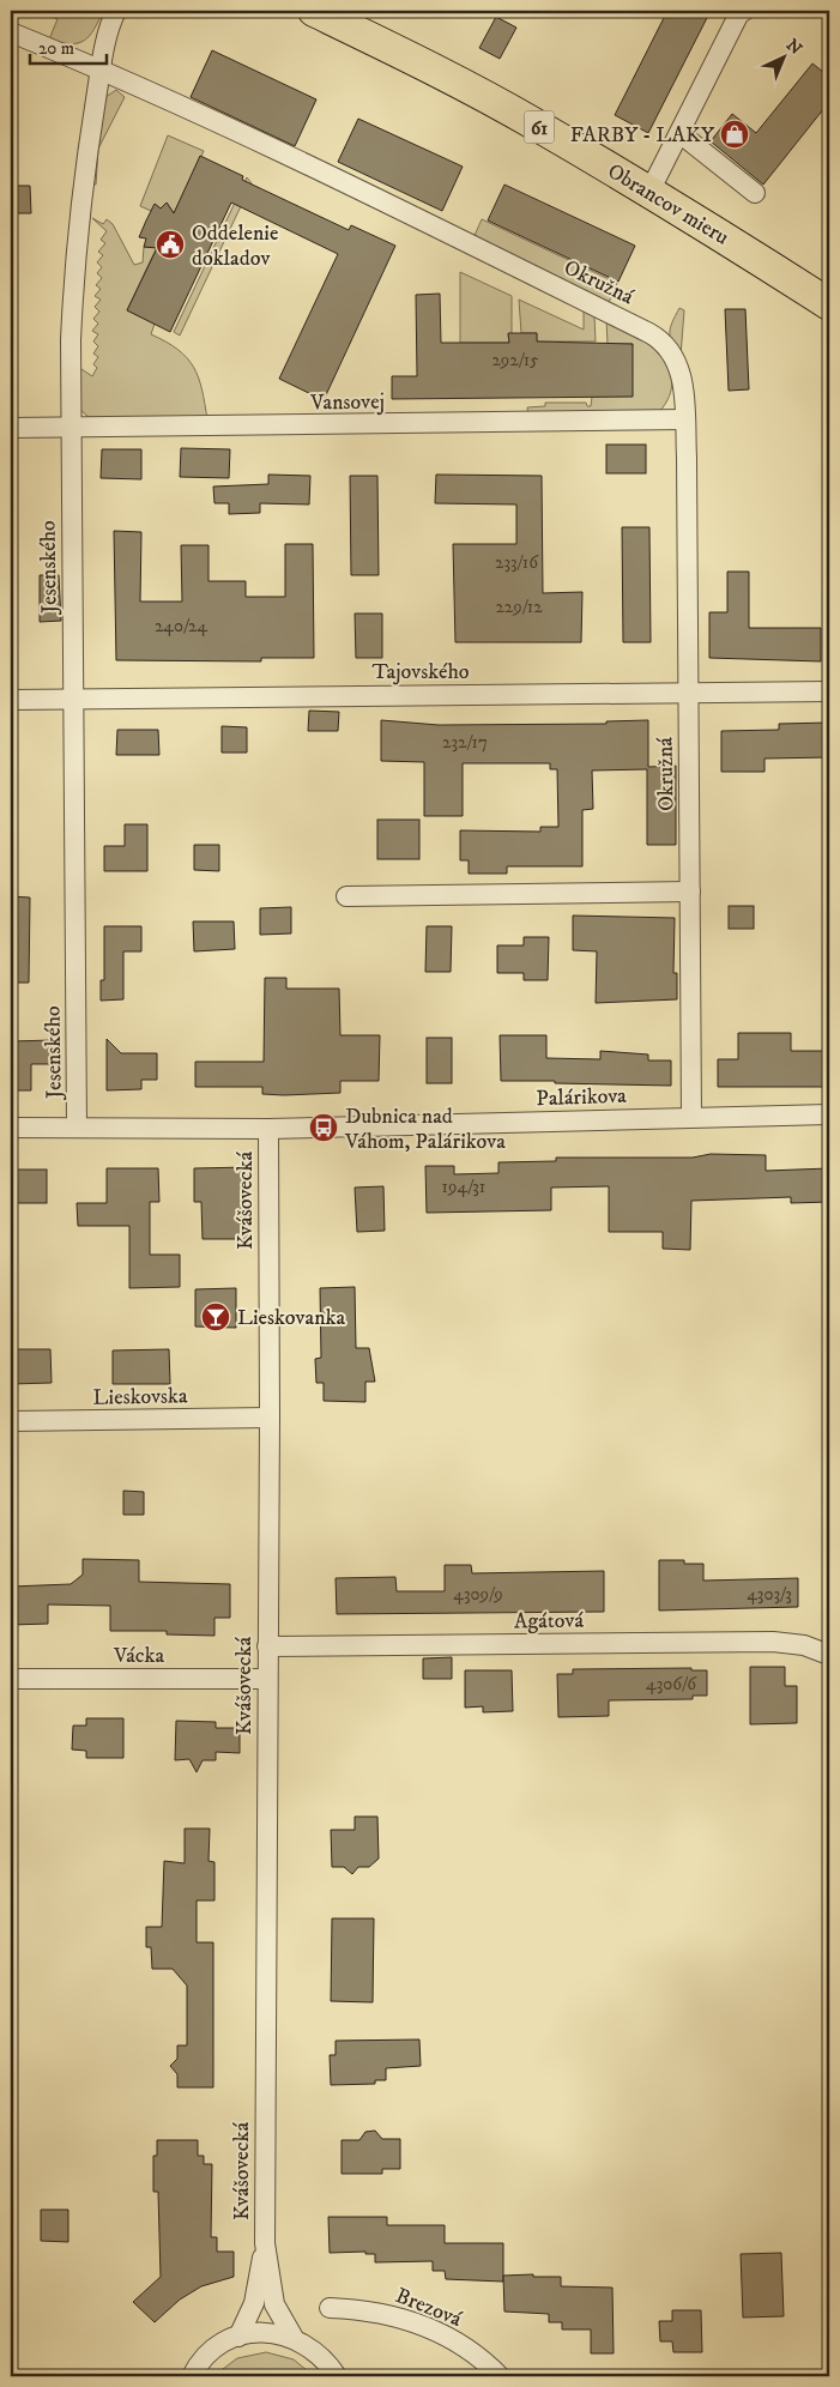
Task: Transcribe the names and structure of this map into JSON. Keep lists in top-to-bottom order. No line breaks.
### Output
{"streets":{"main road":["61","Obrancov mieru"],"street":["Okružná","Vansovej","Jesenského","Tajovského","Palárikova","Kvášovecká","Lieskovska","Agátová","Vácka","Brezová"]},"crossings":[["Okružná","Vansovej"],["Okružná","Jesenského"],["Okružná","Tajovského"],["Okružná","Palárikova"],["Vansovej","Jesenského"],["Jesenského","Tajovského"],["Jesenského","Palárikova"],["Palárikova","Kvášovecká"],["Kvášovecká","Lieskovska"],["Kvášovecká","Agátová"],["Kvášovecká","Vácka"]],"places":{"shop":["FARBY - LAKY"],"public building":["Oddelenie dokladov"],"bus stop":["Dubnica nad Váhom, Palárikova"],"bar":["Lieskovanka"]},"house_numbers":["292/15","233/16","229/12","240/24","232/17","194/31","4309/9","4303/3","4306/6"],"scale_bar":"20 m","north":"top right"}
